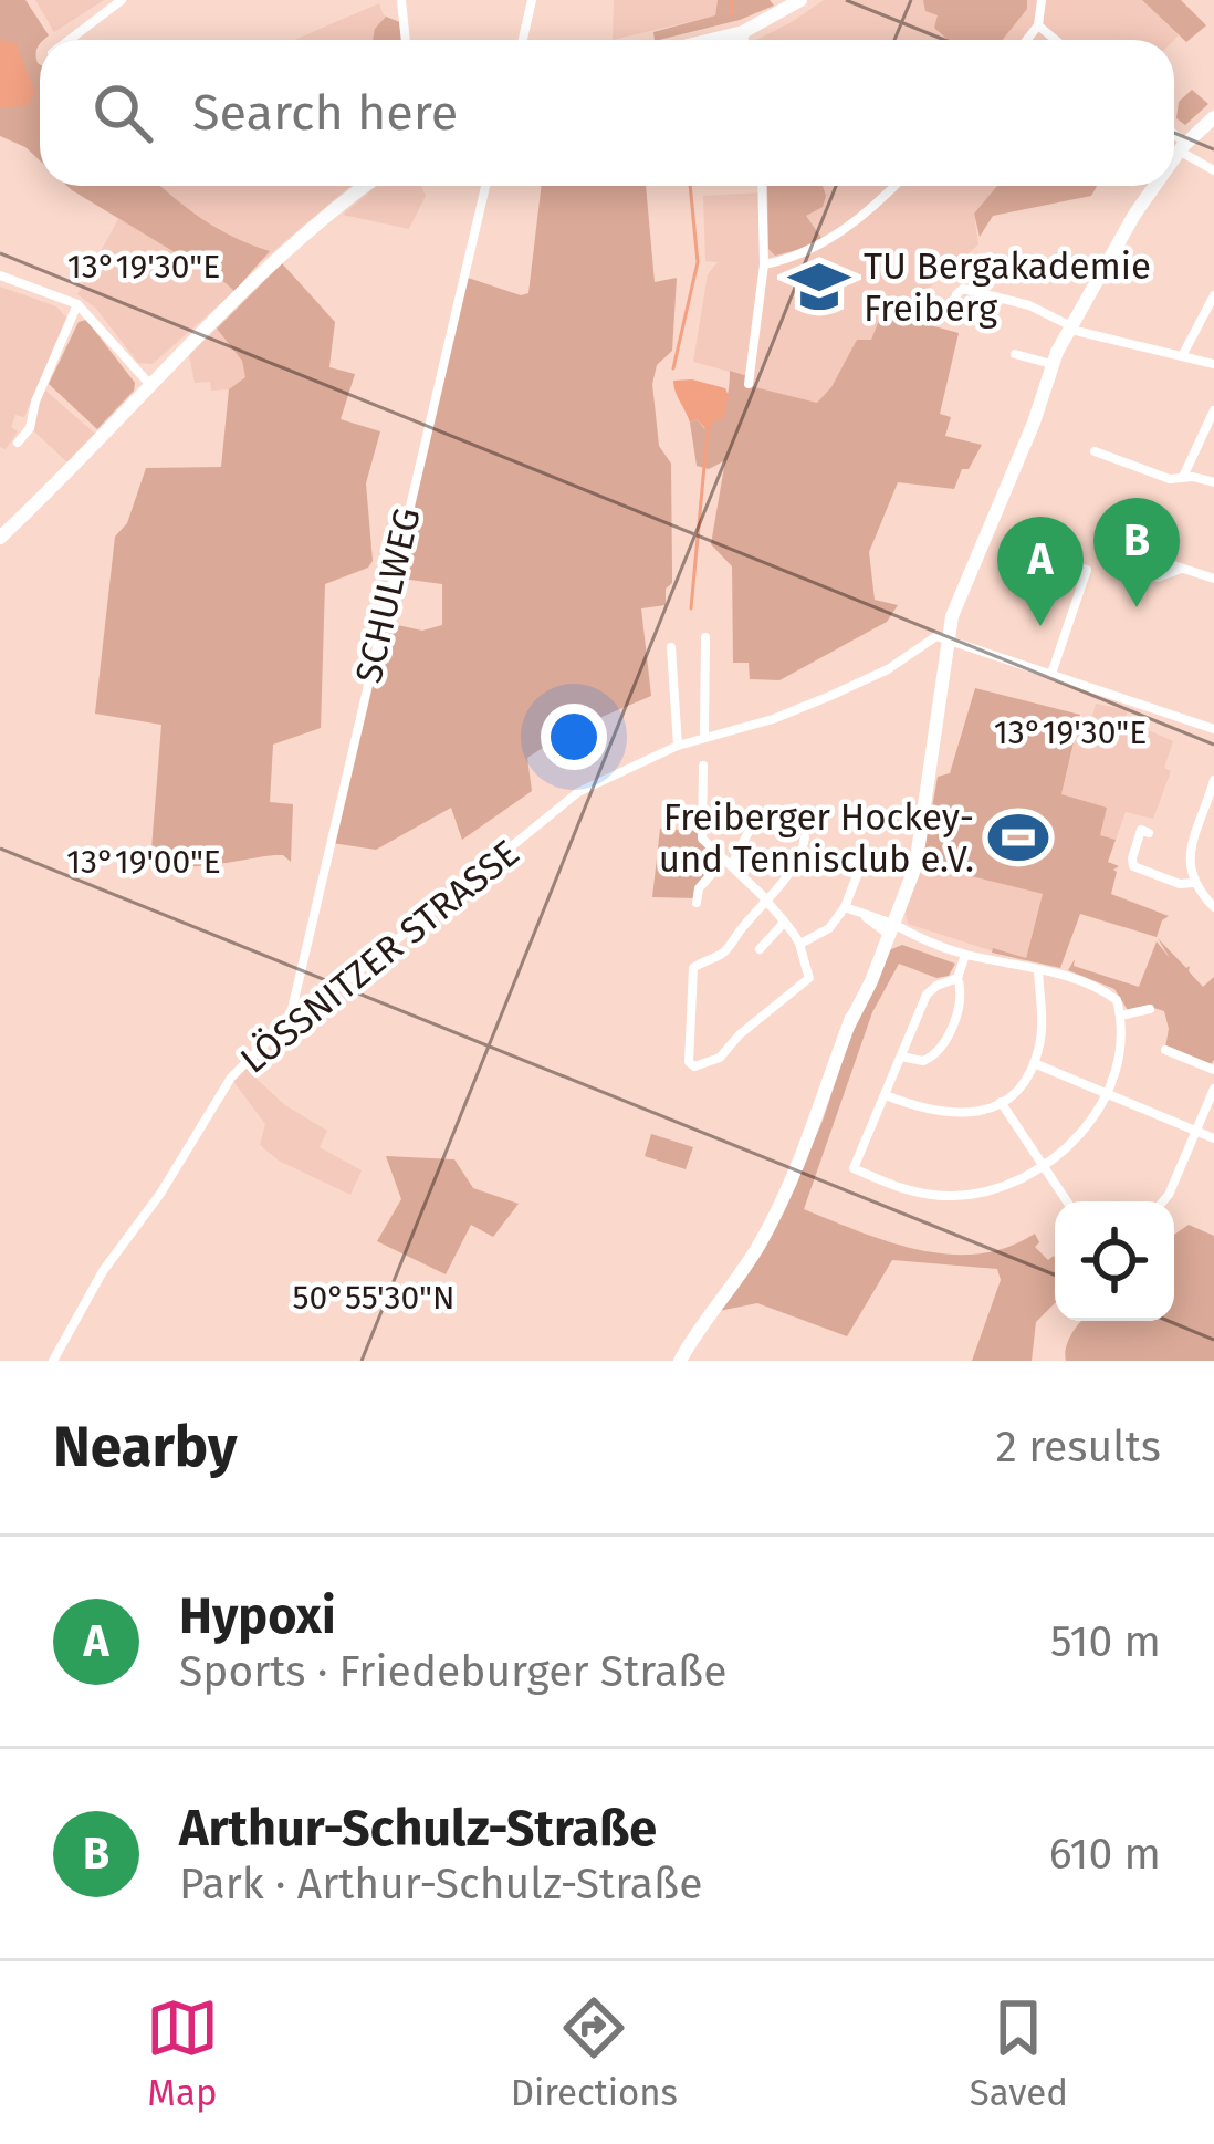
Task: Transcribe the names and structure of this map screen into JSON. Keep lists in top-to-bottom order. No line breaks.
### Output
{"streets":{"street":["SCHULWEG","LÖSSNITZER STRASSE"]},"crossings":[["SCHULWEG","LÖSSNITZER STRASSE"]],"places":{"school or university":["TU Bergakademie Freiberg"],"sports":["Freiberger Hockey- und Tennisclub e.V."]},"page":{"search":"Search here","pins":["B","A"],"heading":["Nearby","2 results"],"list":[{"mark":"A","name":"Hypoxi","note":"Sports · Friedeburger Straße","value":"510 m"},{"mark":"B","name":"Arthur-Schulz-Straße","note":"Park · Arthur-Schulz-Straße","value":"610 m"}],"nav":["Map","Directions","Saved"]},"coordinates":["13°19'30\"E","13°19'00\"E","50°55'30\"N"]}
